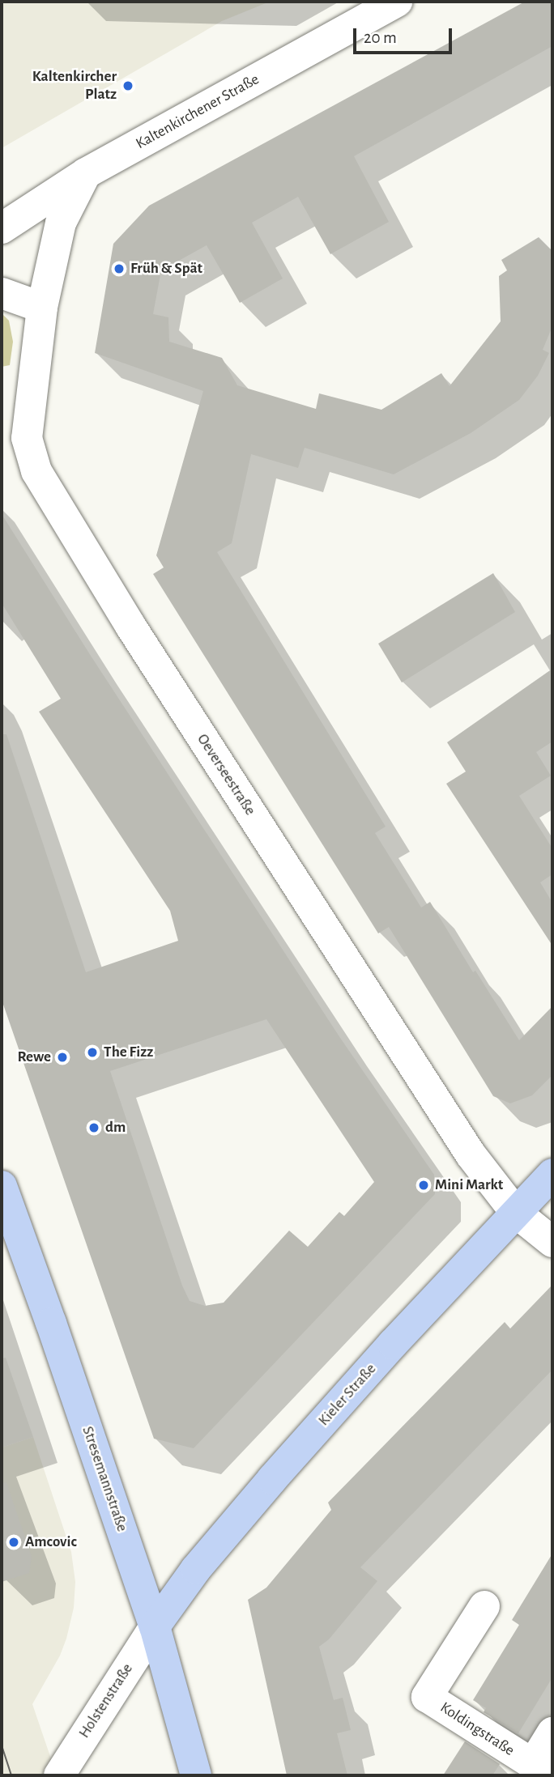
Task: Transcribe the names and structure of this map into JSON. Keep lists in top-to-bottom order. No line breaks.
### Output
{"streets":{"main road":["Kieler Straße","Stresemannstraße"],"street":["Kaltenkirchener Straße","Oeverseestraße","Holstenstraße","Koldingstraße"]},"crossings":[["Kaltenkirchener Straße","Oeverseestraße"],["Oeverseestraße","Kieler Straße"],["Kieler Straße","Stresemannstraße"],["Kieler Straße","Holstenstraße"],["Stresemannstraße","Holstenstraße"]],"places":["Kaltenkircher Platz","Früh & Spät","The Fizz","Rewe","dm","Mini Markt","Amcovic"],"scale_bar":"20 m"}
